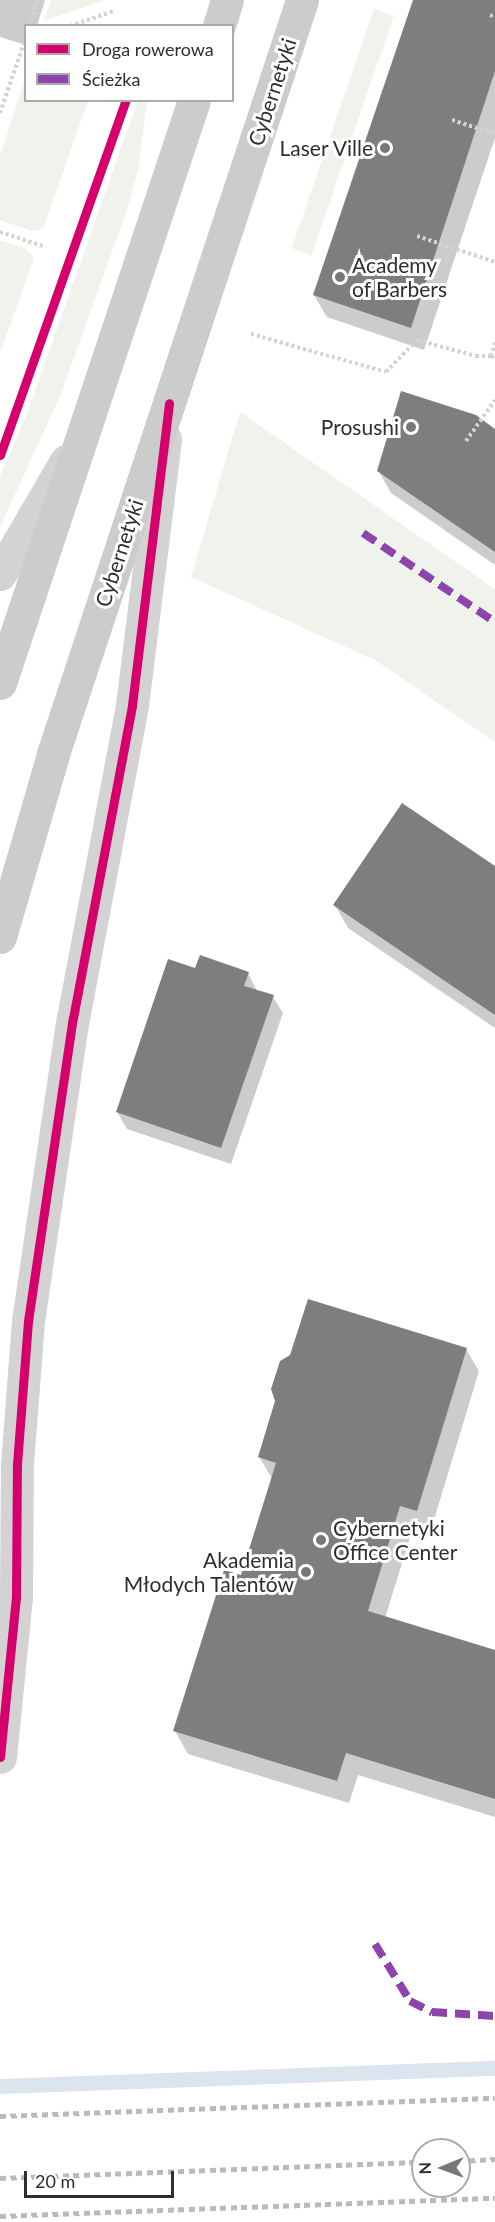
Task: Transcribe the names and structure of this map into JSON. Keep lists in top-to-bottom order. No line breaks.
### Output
{"streets":{"street":["Cybernetyki"]},"places":["Laser Ville","Academy of Barbers","Prosushi","Cybernetyki Office Center","Akademia Młodych Talentów"],"legend":["Droga rowerowa","Ścieżka"],"scale_bar":"20 m","north":"left"}
